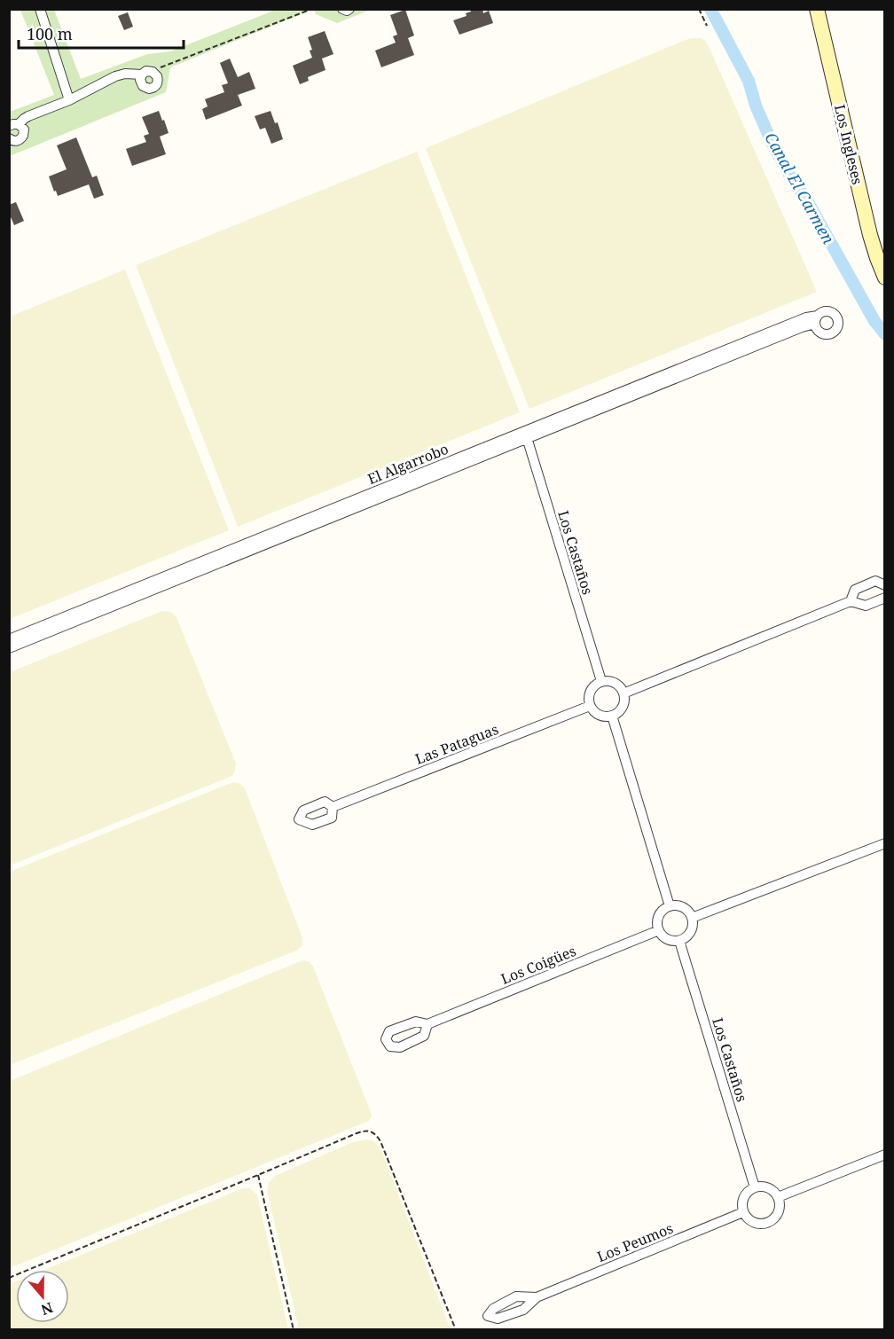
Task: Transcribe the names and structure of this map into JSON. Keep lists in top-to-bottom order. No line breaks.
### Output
{"streets":{"street":["Los Ingleses","El Algarrobo","Los Castaños","Las Pataguas","Los Coigües","Los Peumos"]},"crossings":[["El Algarrobo","Los Castaños"],["Los Castaños","Las Pataguas"],["Los Castaños","Los Coigües"],["Los Castaños","Los Peumos"]],"water":["Canal El Carmen"],"scale_bar":"100 m","north":"bottom"}
